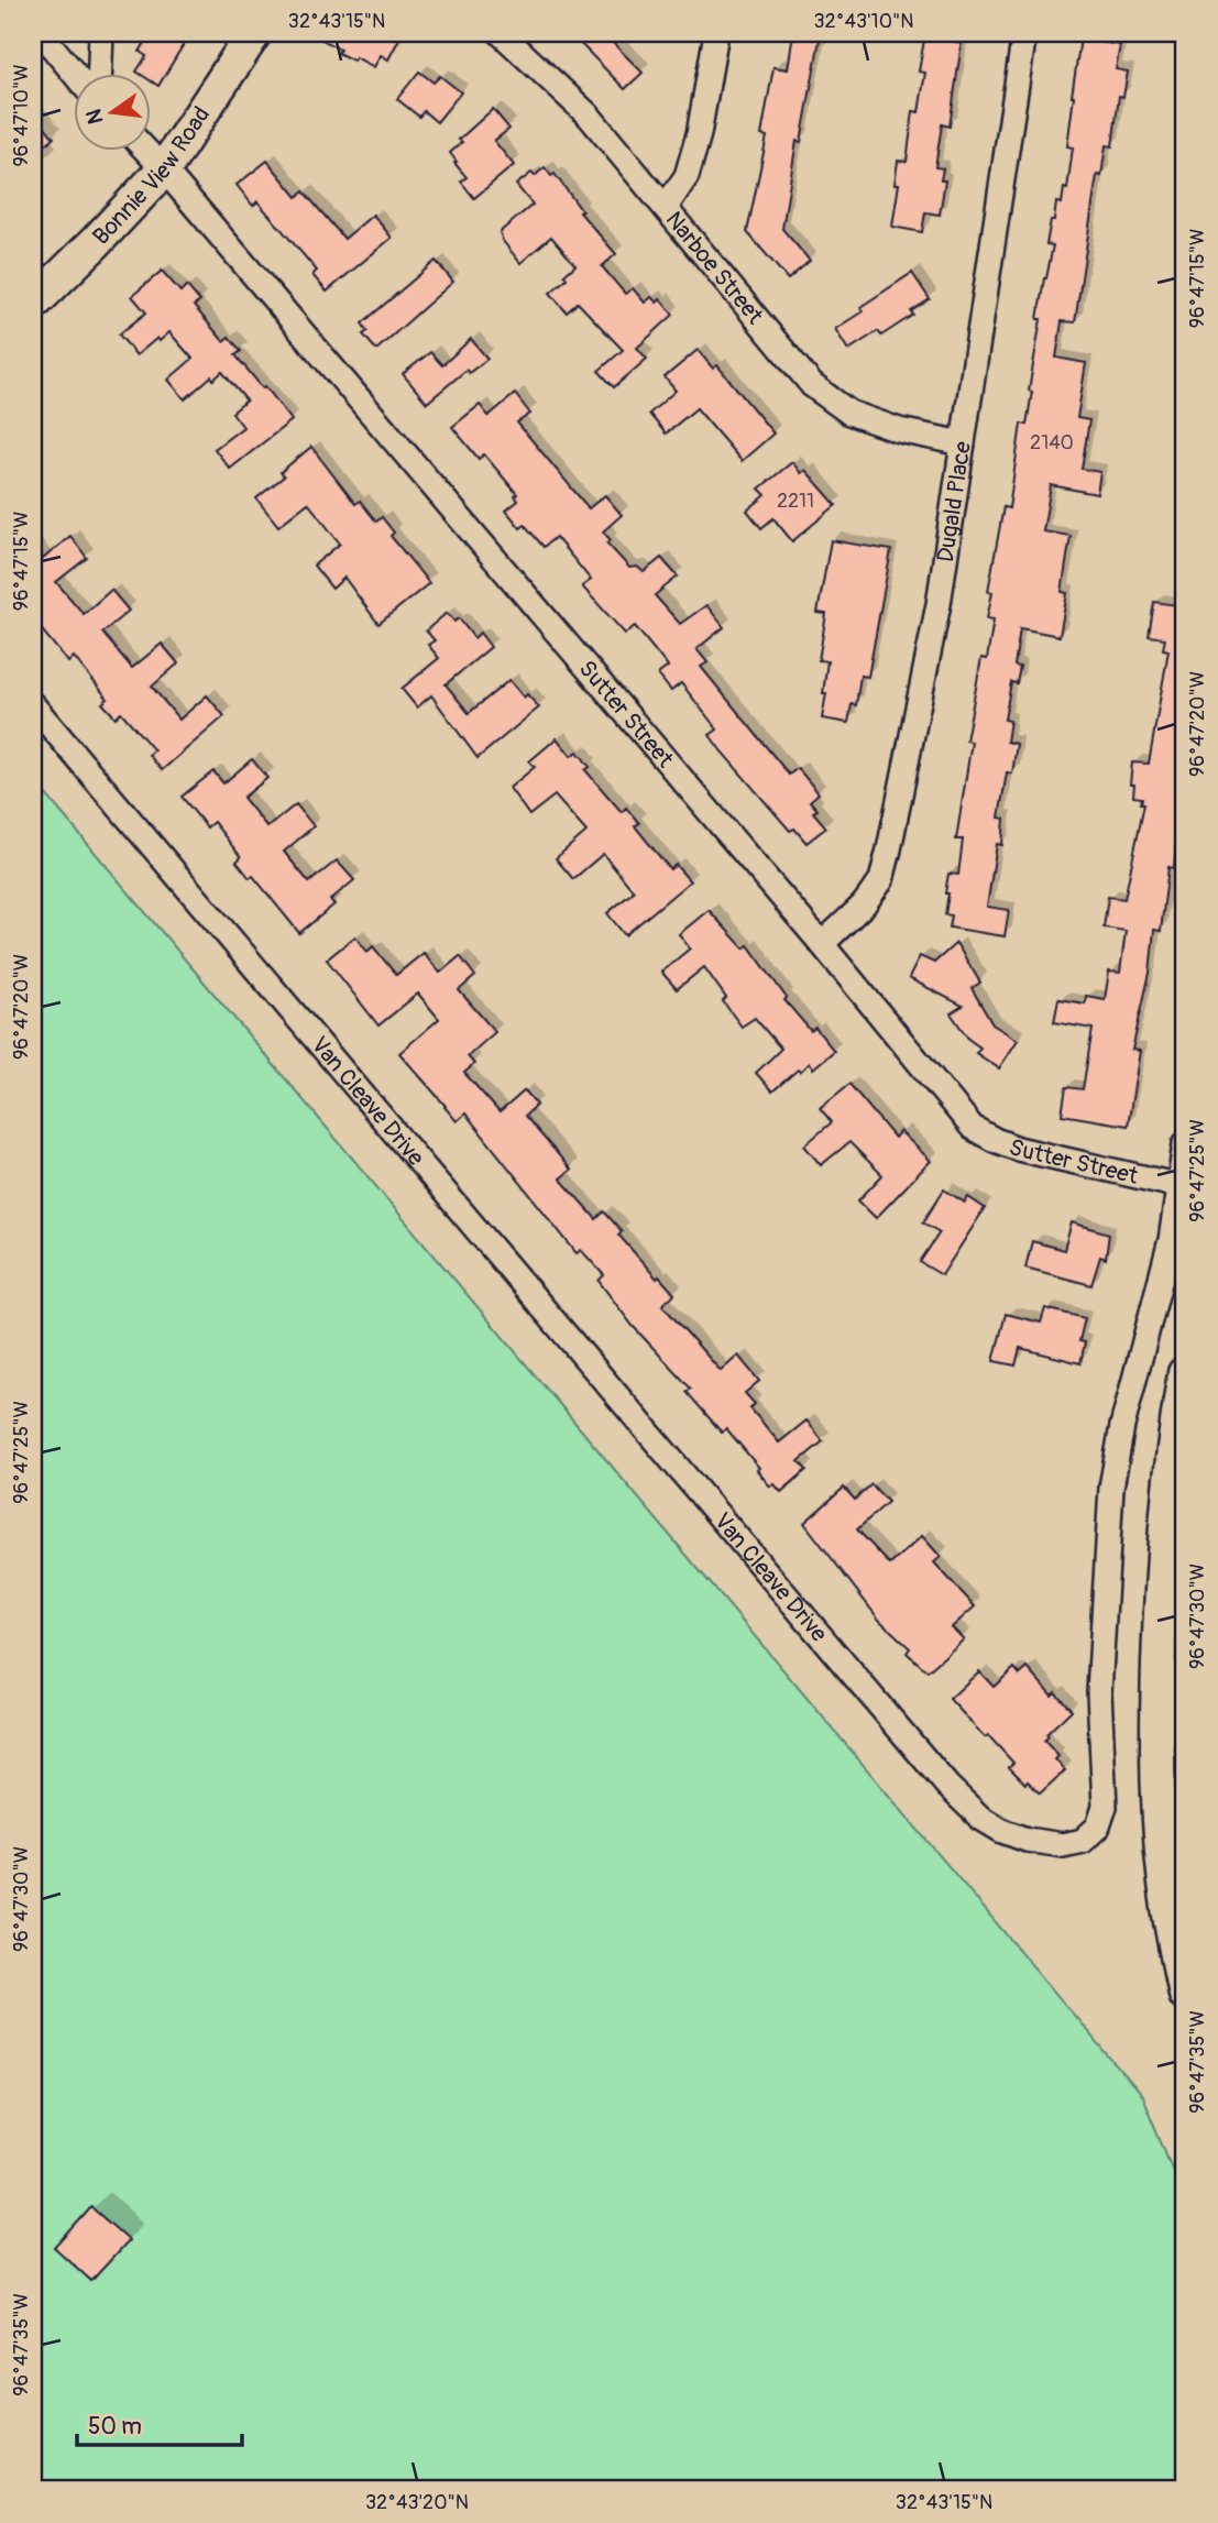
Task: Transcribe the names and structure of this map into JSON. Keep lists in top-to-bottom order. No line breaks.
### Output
{"streets":{"main road":["Bonnie View Road"],"street":["Narboe Street","Dugald Place","Sutter Street","Van Cleave Drive"]},"crossings":[["Bonnie View Road","Sutter Street"],["Narboe Street","Dugald Place"],["Dugald Place","Sutter Street"],["Sutter Street","Van Cleave Drive"]],"house_numbers":["2140","2211"],"scale_bar":"50 m","north":"left","coordinates":["32°43'15\"N","32°43'10\"N","96°47'10\"W","96°47'15\"W","96°47'20\"W","96°47'25\"W","96°47'30\"W","96°47'35\"W","32°43'20\"N"]}
